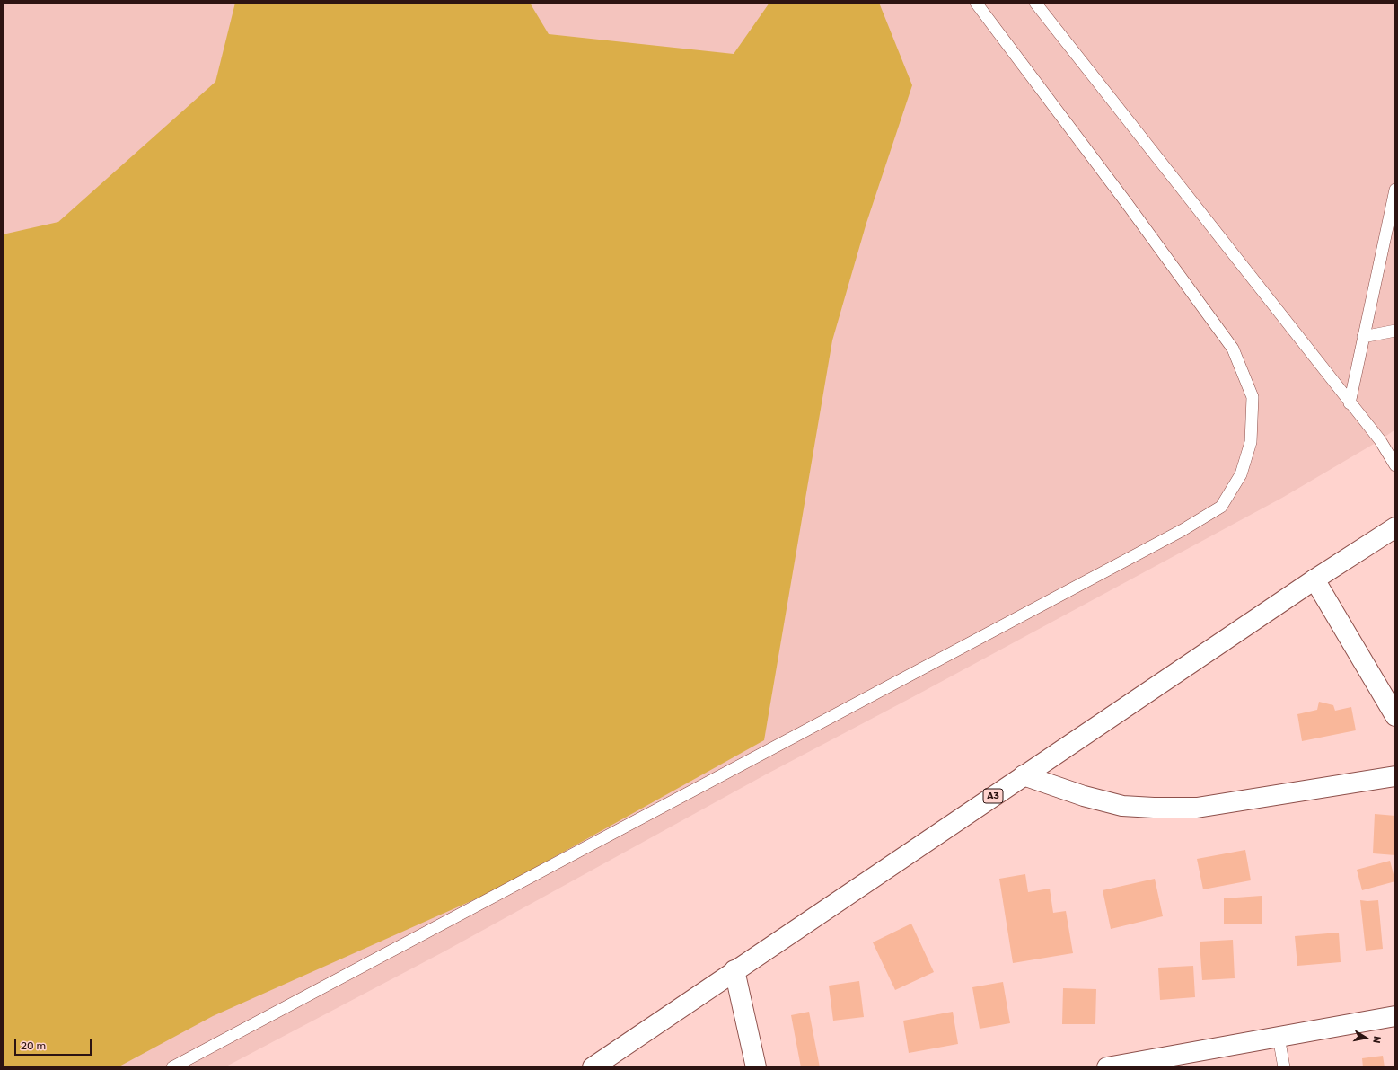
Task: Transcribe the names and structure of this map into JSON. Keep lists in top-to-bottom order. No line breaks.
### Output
{"streets":{"main road":["A3"]},"scale_bar":"20 m","north":"right"}
